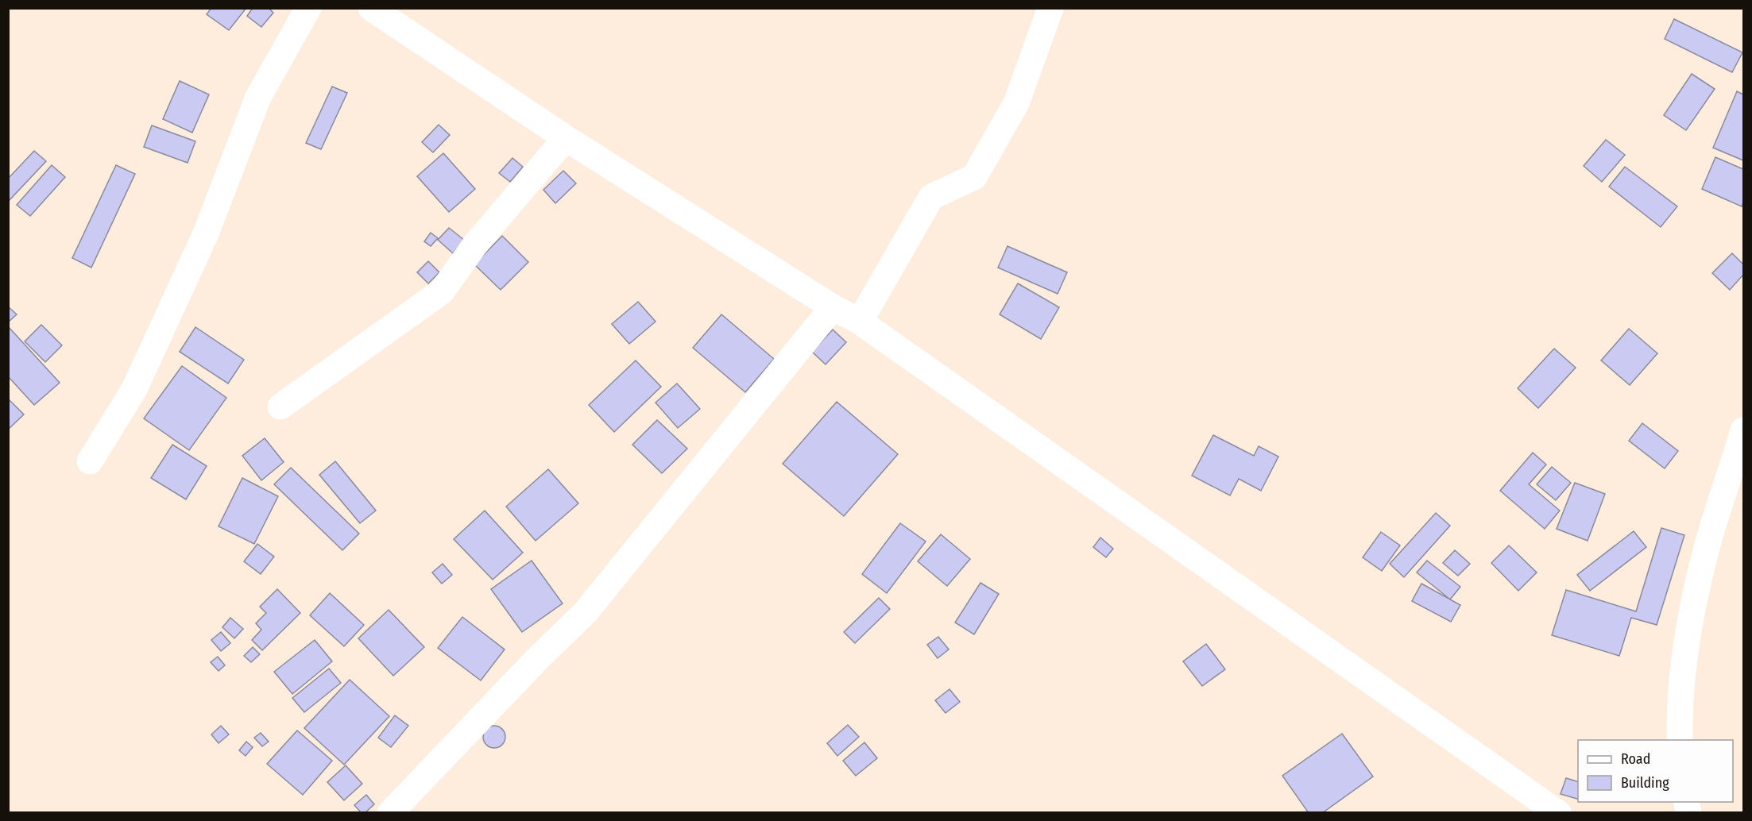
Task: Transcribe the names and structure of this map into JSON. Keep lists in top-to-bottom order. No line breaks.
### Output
{"legend":["Road","Building"]}
